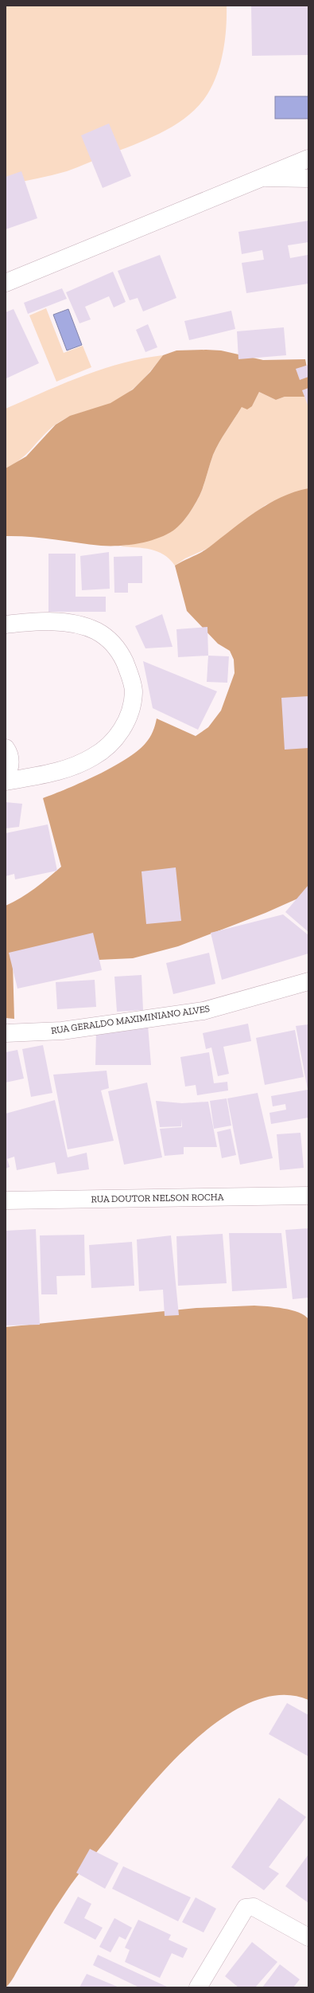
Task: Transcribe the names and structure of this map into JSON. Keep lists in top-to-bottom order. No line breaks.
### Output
{"streets":{"street":["RUA GERALDO MAXIMINIANO ALVES","RUA DOUTOR NELSON ROCHA"]}}
